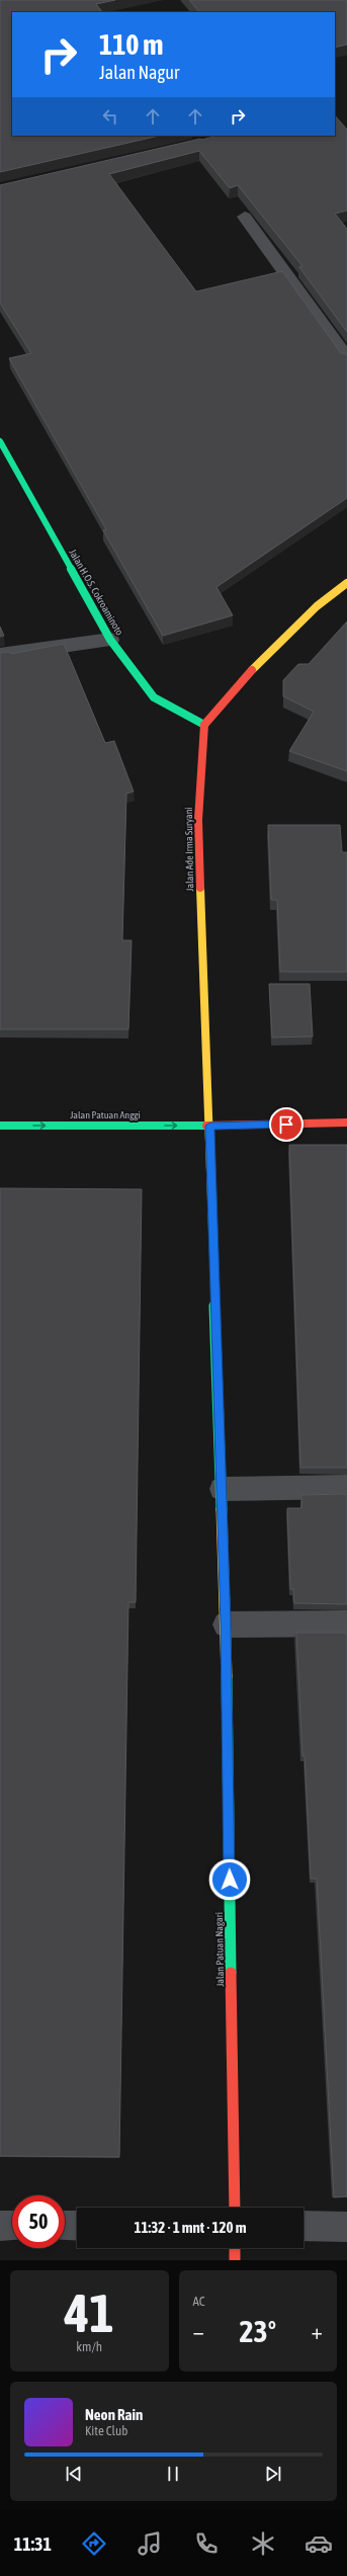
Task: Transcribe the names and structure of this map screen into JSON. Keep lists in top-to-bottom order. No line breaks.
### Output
{"streets":{"main road":["Jalan H.O.S. Cokroaminoto","Jalan Ade Irma Suryani","Jalan Patuan Anggi","Jalan Patuan Nagari"]},"crossings":[["Jalan H.O.S. Cokroaminoto","Jalan Ade Irma Suryani"],["Jalan Ade Irma Suryani","Jalan Patuan Anggi"],["Jalan Ade Irma Suryani","Jalan Patuan Nagari"],["Jalan Patuan Anggi","Jalan Patuan Nagari"]],"one_way":["Jalan Patuan Anggi"],"page":{"turn":["110 m","Jalan Nagur"],"limit":"50","trip":"11:32 · 1 mnt · 120 m","tile":[["41","km/h"],"AC"],"heat":["−","23°","+"],"song":["Neon Rain","Kite Club"],"tabs":"11:31"}}
